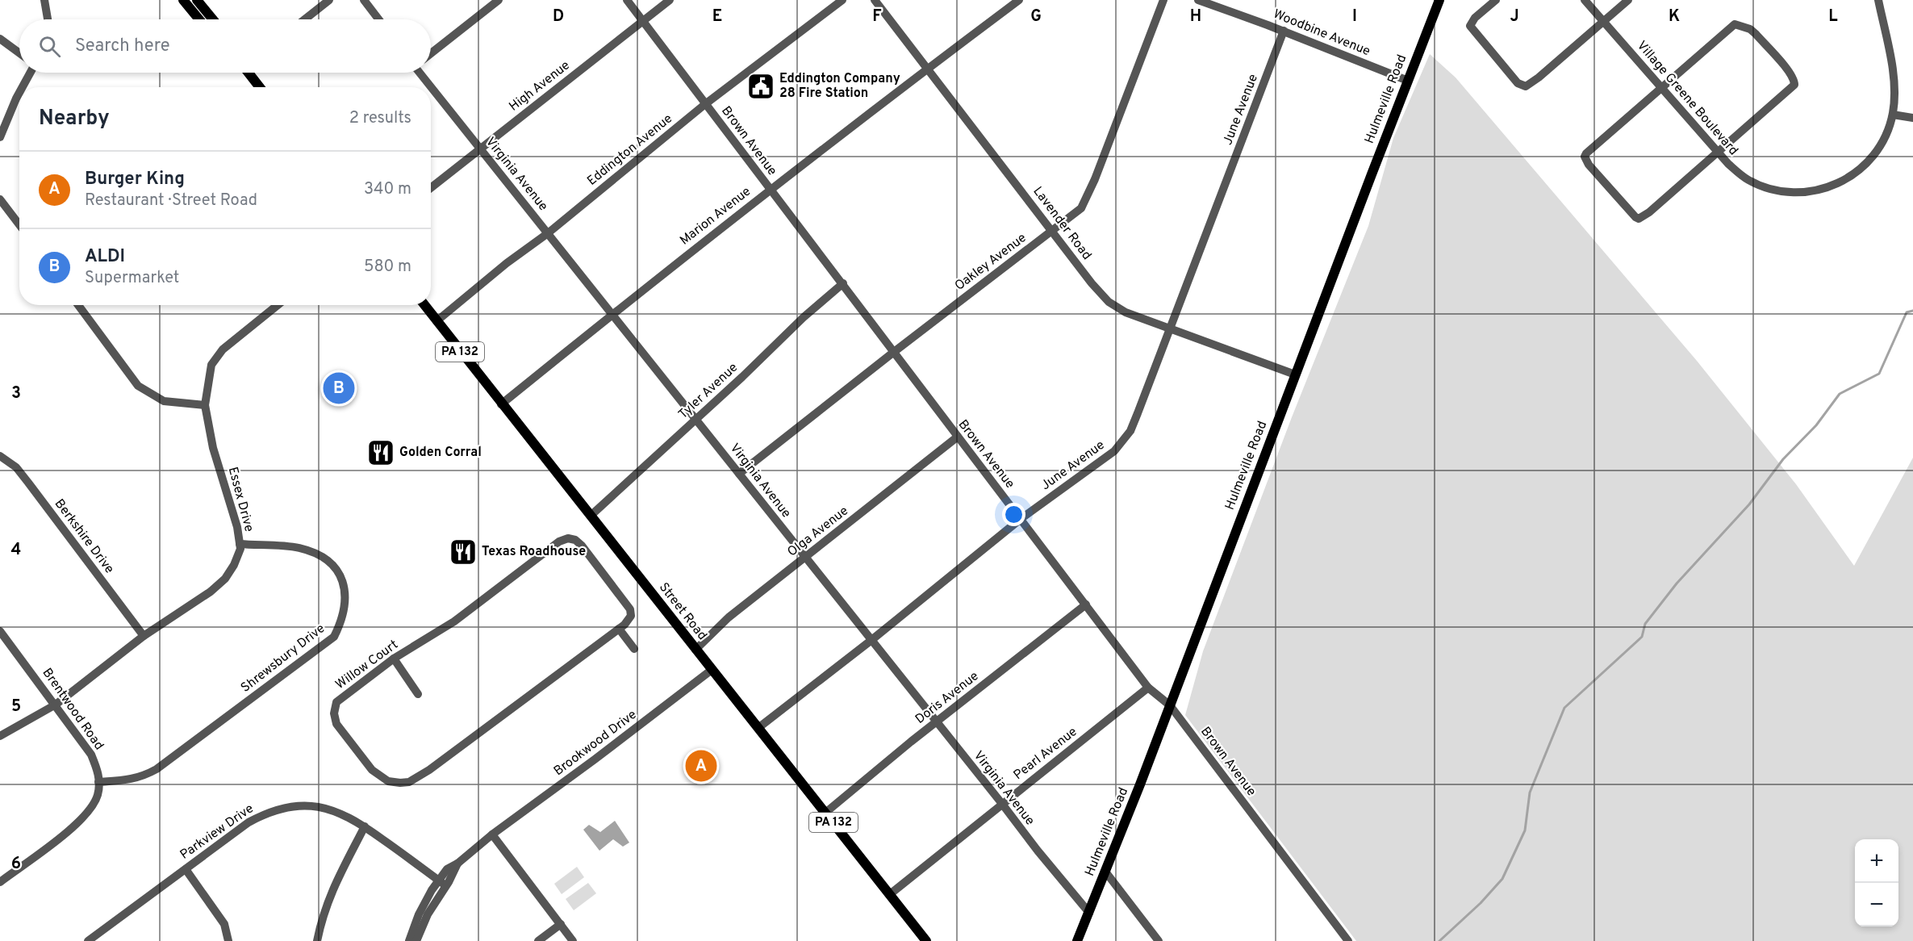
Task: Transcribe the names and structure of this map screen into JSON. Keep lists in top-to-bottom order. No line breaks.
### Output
{"streets":{"main road":["Hulmeville Road","PA 132","Street Road"],"street":["Woodbine Avenue","High Avenue","Village Greene Boulevard","June Avenue","Brown Avenue","Eddington Avenue","Virginia Avenue","Marion Avenue","Lavender Road","Oakley Avenue","Tyler Avenue","Essex Drive","Olga Avenue","Berkshire Drive","Shrewsbury Drive","Willow Court","Doris Avenue","Brentwood Road","Brookwood Drive","Pearl Avenue","Parkview Drive"]},"crossings":[["Woodbine Avenue","Hulmeville Road"],["Woodbine Avenue","June Avenue"],["High Avenue","Brown Avenue"],["High Avenue","Virginia Avenue"],["Hulmeville Road","Brown Avenue"],["Hulmeville Road","Virginia Avenue"],["Hulmeville Road","Lavender Road"],["June Avenue","Brown Avenue"],["June Avenue","Virginia Avenue"],["June Avenue","Lavender Road"],["June Avenue","Street Road"],["Brown Avenue","Eddington Avenue"],["Brown Avenue","Marion Avenue"],["Brown Avenue","Oakley Avenue"],["Brown Avenue","Tyler Avenue"],["Brown Avenue","Olga Avenue"],["Brown Avenue","Doris Avenue"],["Brown Avenue","Pearl Avenue"],["Eddington Avenue","Virginia Avenue"],["Eddington Avenue","Street Road"],["Virginia Avenue","Marion Avenue"],["Virginia Avenue","Oakley Avenue"],["Virginia Avenue","Tyler Avenue"],["Virginia Avenue","Olga Avenue"],["Virginia Avenue","Doris Avenue"],["Virginia Avenue","Pearl Avenue"],["Marion Avenue","Lavender Road"],["Marion Avenue","Street Road"],["Lavender Road","Oakley Avenue"],["Tyler Avenue","Street Road"],["Essex Drive","Berkshire Drive"],["Essex Drive","Shrewsbury Drive"],["Essex Drive","Brentwood Road"],["Olga Avenue","Street Road"],["Street Road","Doris Avenue"],["Street Road","Brookwood Drive"],["Street Road","Pearl Avenue"],["Shrewsbury Drive","Brentwood Road"],["Brookwood Drive","Parkview Drive"]],"places":{"public building":["Eddington Company 28 Fire Station"],"restaurant":["Golden Corral","Texas Roadhouse"]},"page":{"search":"Search here","heading":["Nearby","2 results"],"list":[{"mark":"A","name":"Burger King","note":"Restaurant · Street Road","value":"340 m"},{"mark":"B","name":"ALDI","note":"Supermarket","value":"580 m"}],"pins":["B","A"],"map_buttons":["+","−"]},"grid":{"columns":["D","E","F","G","H","I","J","K","L"],"rows":["3","4","5","6"]}}
